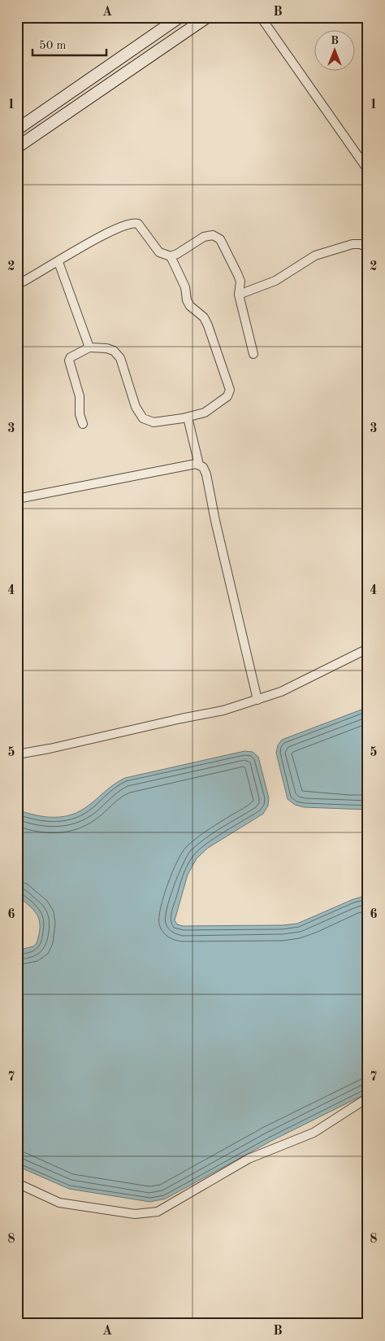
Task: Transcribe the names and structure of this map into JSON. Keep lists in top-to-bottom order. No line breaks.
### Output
{"scale_bar":"50 m","north":"top","grid":{"columns":["A","B"],"rows":["1","2","3","4","5","6","7","8"]}}
